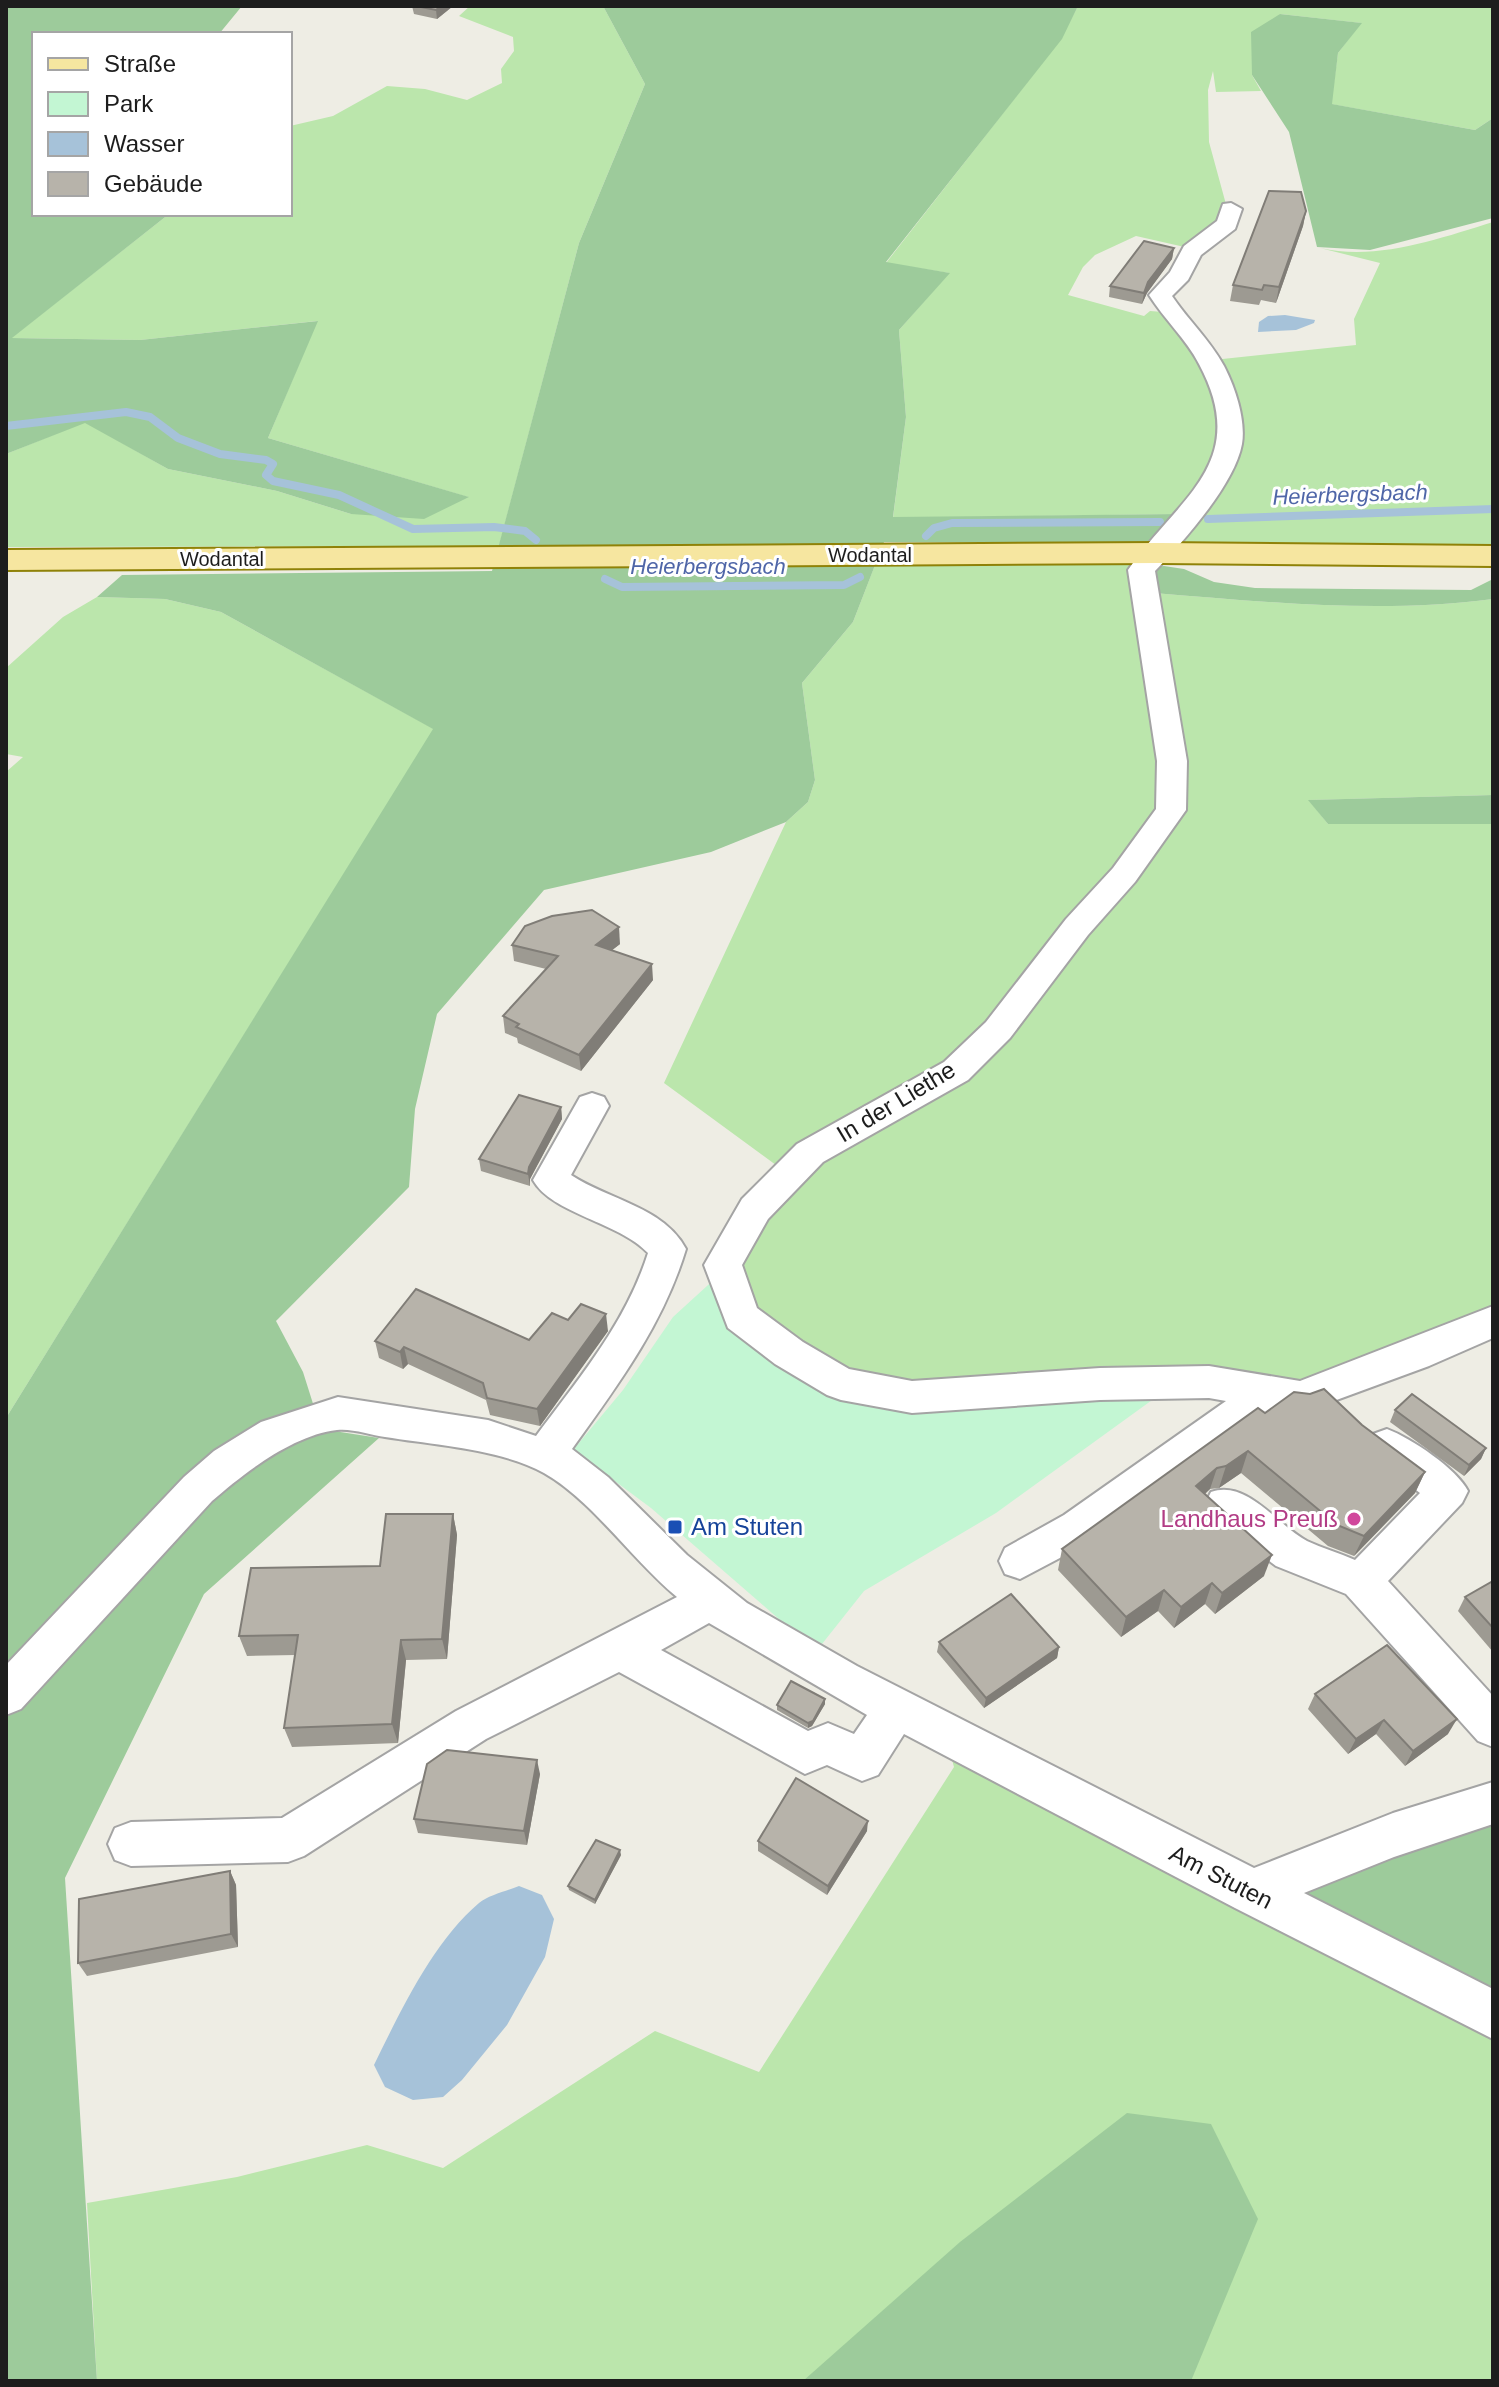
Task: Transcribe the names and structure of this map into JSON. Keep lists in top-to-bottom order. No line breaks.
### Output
{"streets":{"main road":["Wodantal"],"street":["In der Liethe","Am Stuten"]},"crossings":[["Wodantal","In der Liethe"]],"water":["Heierbergsbach"],"places":{"other":["Landhaus Preuß"],"transit":["Am Stuten"]},"legend":["Straße","Park","Wasser","Gebäude"]}
